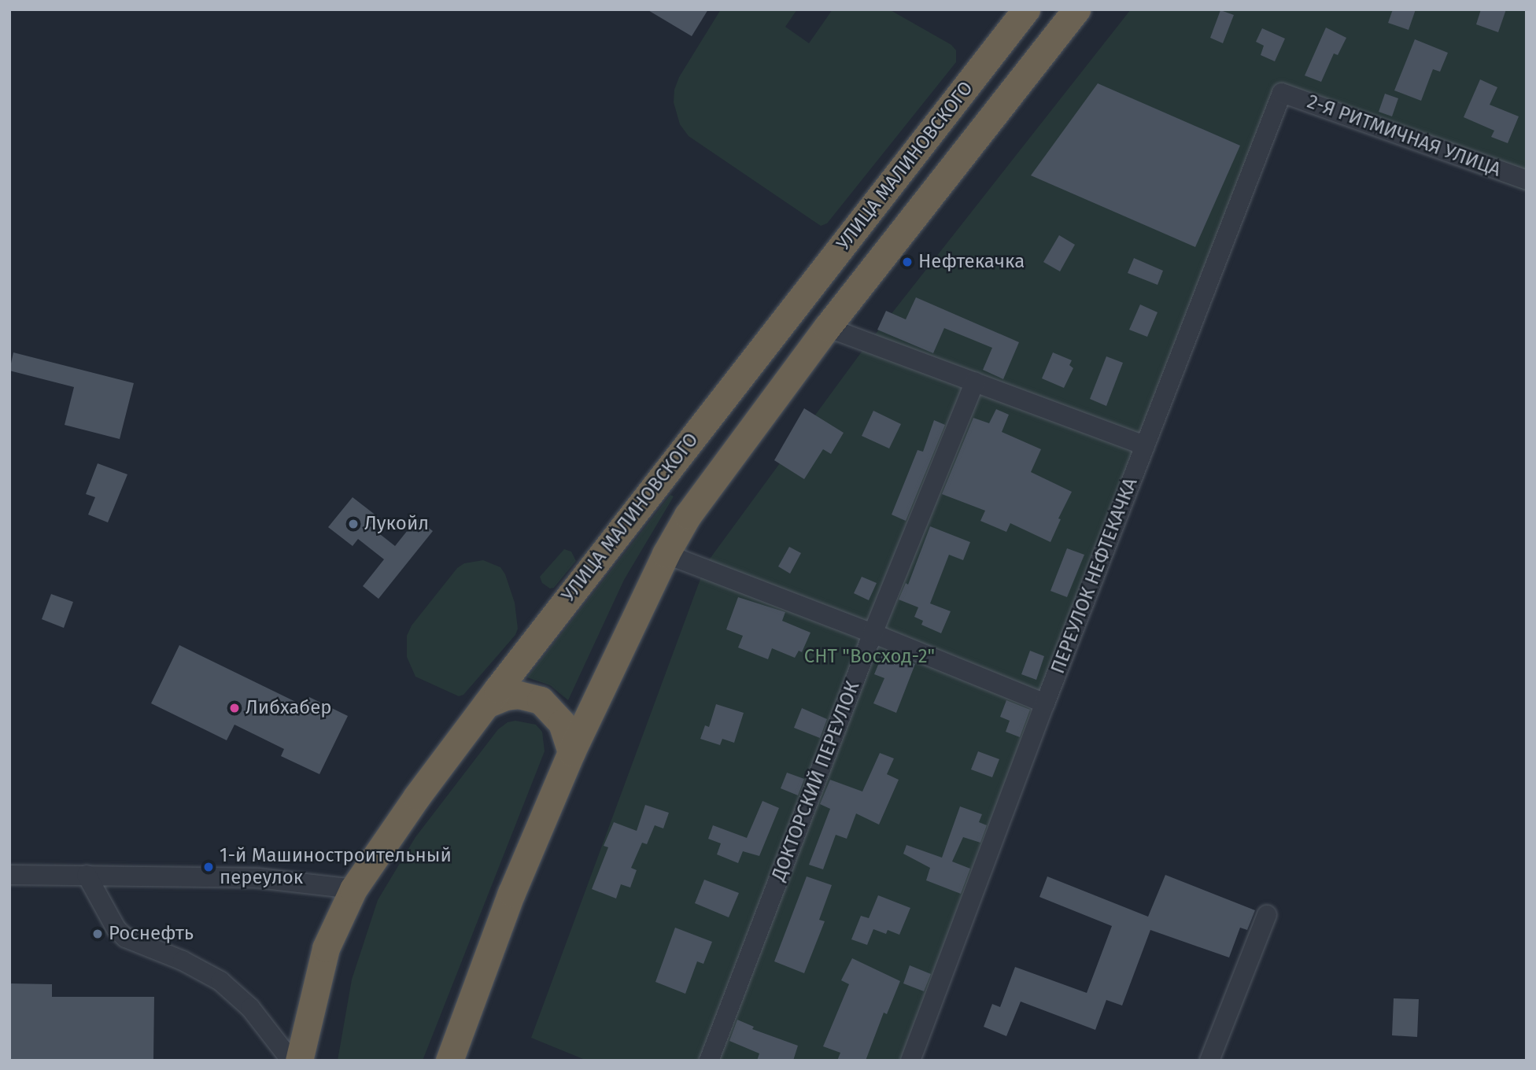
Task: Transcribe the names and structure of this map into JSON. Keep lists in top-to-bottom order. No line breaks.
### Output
{"streets":{"highway":["УЛИЦА МАЛИНОВСКОГО"],"street":["2-Я РИТМИЧНАЯ УЛИЦА","ПЕРЕУЛОК НЕФТЕКАЧКА","ДОКТОРСКИЙ ПЕРЕУЛОК"]},"crossings":[["2-Я РИТМИЧНАЯ УЛИЦА","ПЕРЕУЛОК НЕФТЕКАЧКА"]],"parks":["СНТ \"Восход-2\""],"places":["Нефтекачка","Лукойл","Либхабер","1-й Машиностроительный переулок","Роснефть"]}
